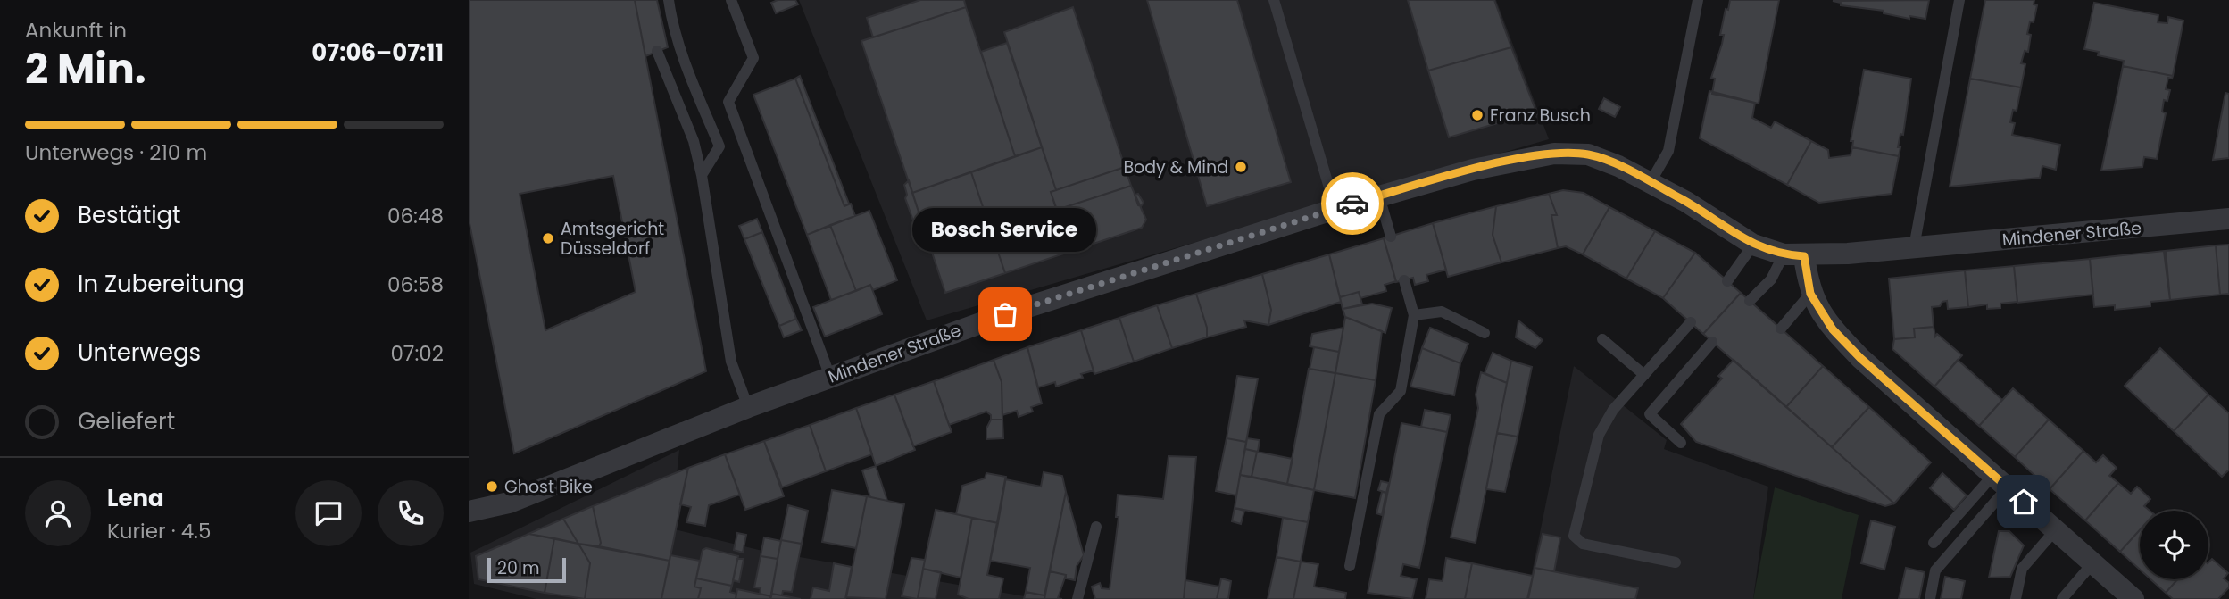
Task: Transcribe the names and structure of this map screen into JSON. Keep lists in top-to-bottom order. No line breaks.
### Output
{"streets":{"street":["Mindener Straße"]},"places":["Franz Busch","Body & Mind","Amtsgericht Düsseldorf","Bosch Service","Ghost Bike"],"scale_bar":"20 m","page":{"heading":["2 Min.","Ankunft in","07:06–07:11"],"panel":["Lena","Kurier · 4.5"],"bar":"Unterwegs · 210 m","list":[["Bestätigt","06:48"],["In Zubereitung","06:58"],["Unterwegs","07:02"],"Geliefert"],"bubble":"Bosch Service","scale":"20 m"}}
